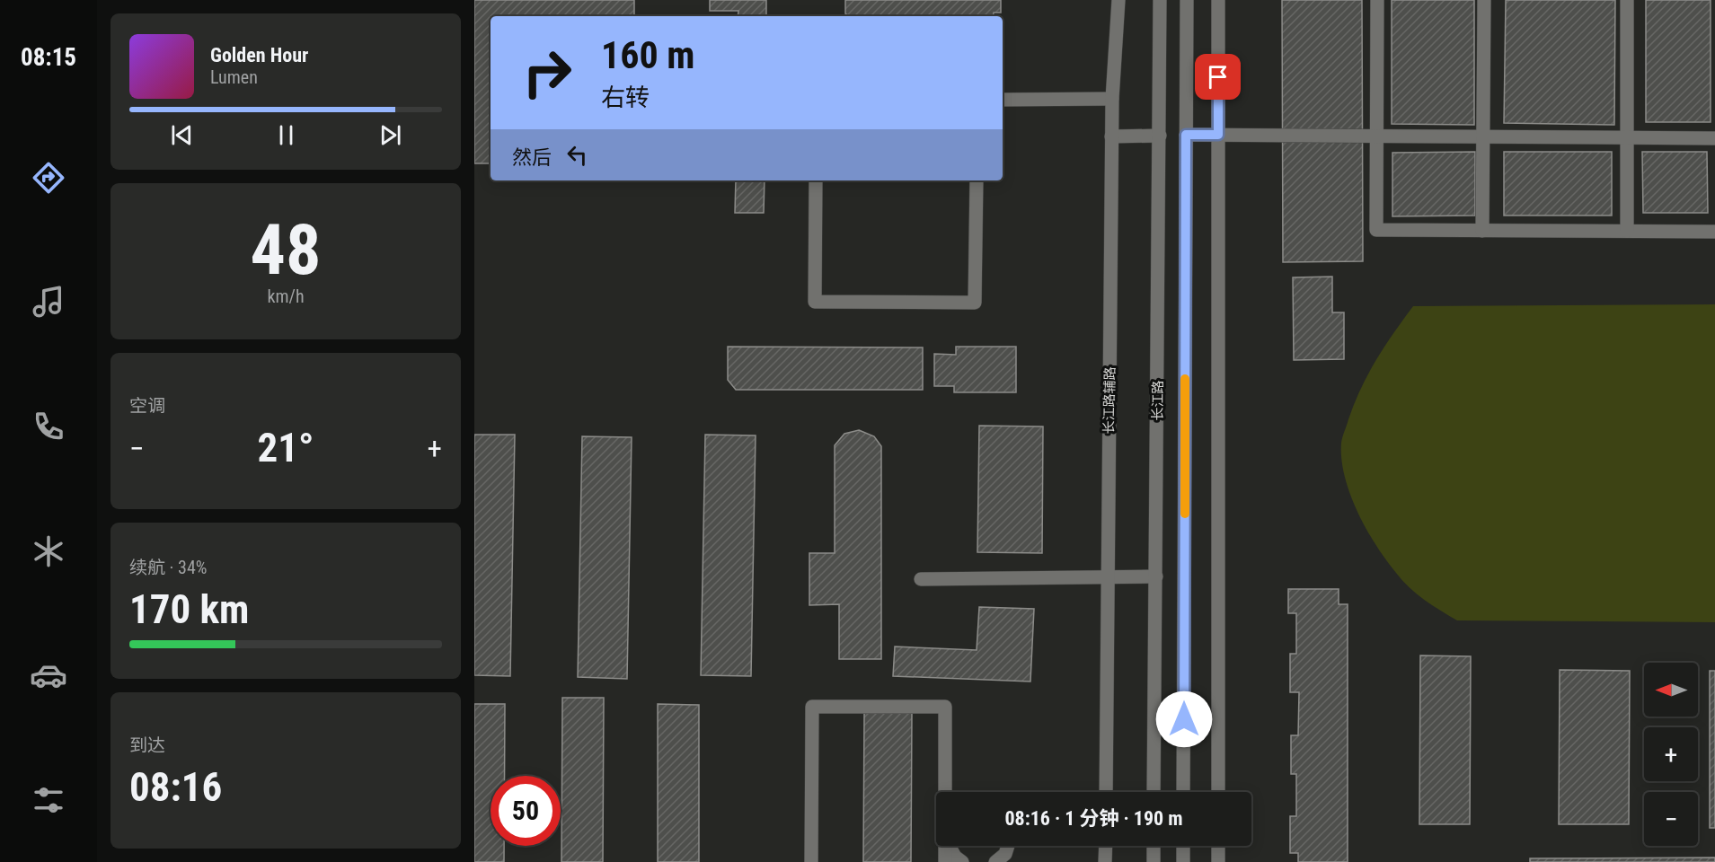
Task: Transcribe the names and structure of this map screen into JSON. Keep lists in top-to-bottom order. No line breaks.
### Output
{"streets":{"street":["长江路辅路","长江路"]},"north":"left","page":{"tabs":"08:15","turn":["160 m","右转"],"song":["Golden Hour","Lumen"],"then":"然后","tile":[["48","km/h"],"空调",["续航 · 34%","170 km"],["到达","08:16"]],"heat":["−","21°","+"],"map_buttons":["+","−"],"limit":"50","trip":"08:16 · 1 分钟 · 190 m"}}
